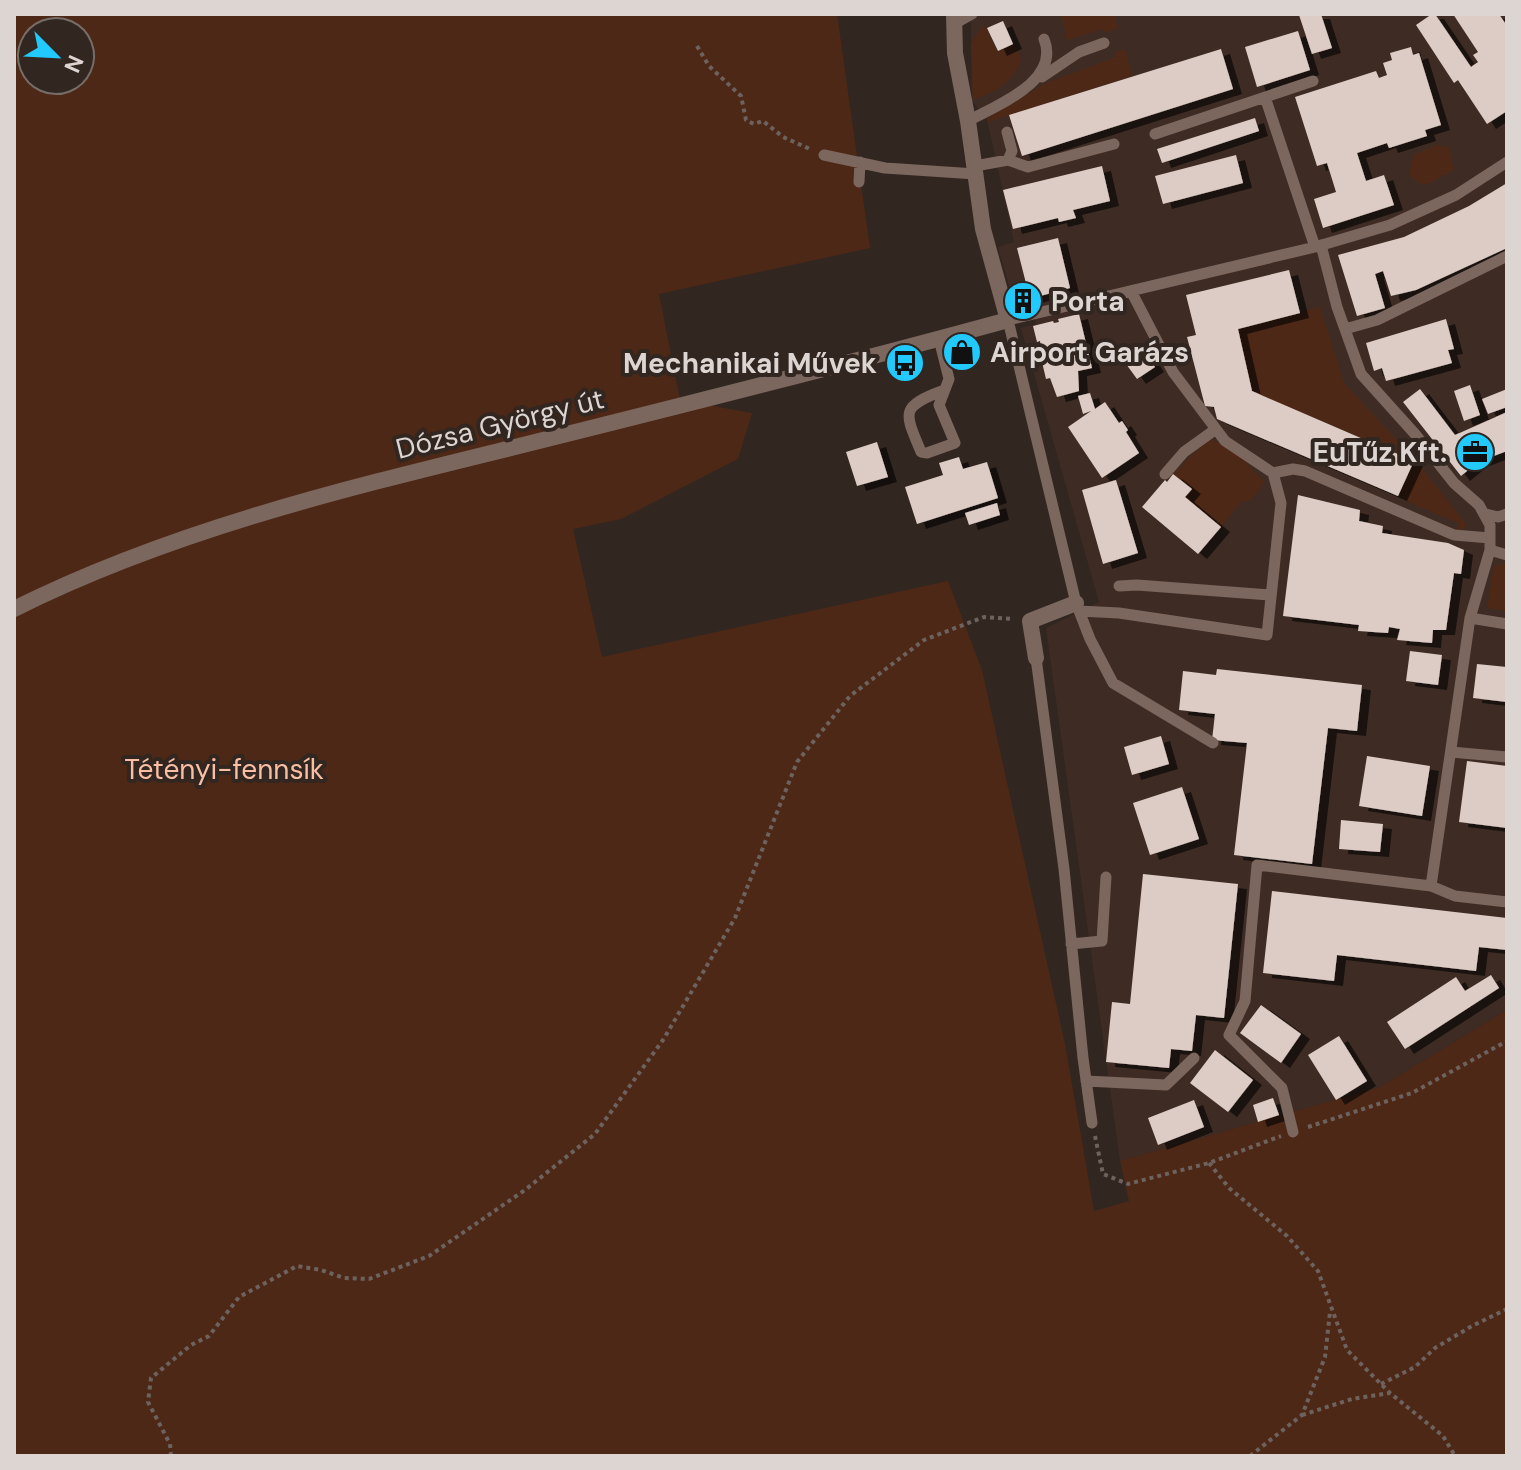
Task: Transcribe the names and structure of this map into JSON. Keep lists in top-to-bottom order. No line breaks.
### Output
{"streets":{"street":["Dózsa György út"]},"parks":["Tétényi-fennsík"],"places":{"building":["Porta"],"shop":["Airport Garázs"],"bus stop":["Mechanikai Művek"],"office":["EuTűz Kft."]},"north":"bottom right"}
